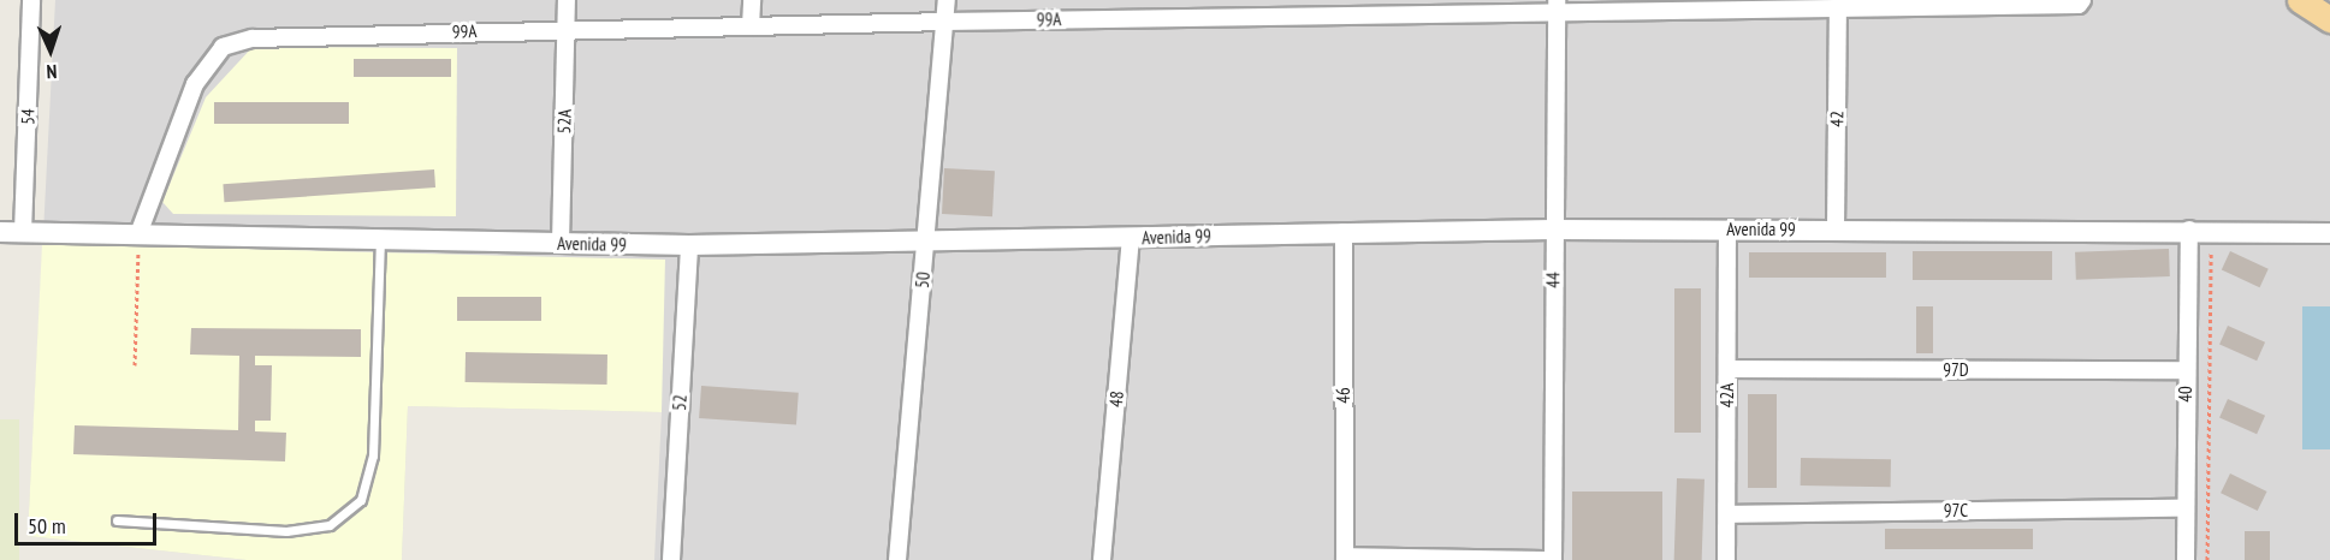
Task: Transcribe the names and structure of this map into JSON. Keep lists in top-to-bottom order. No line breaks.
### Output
{"streets":{"street":["99A","54","42","52A","Avenida 99","50","44","97D","40","46","42A","48","52","97C"]},"crossings":[["99A","42"],["99A","52A"],["99A","Avenida 99"],["99A","50"],["99A","44"],["54","Avenida 99"],["42","Avenida 99"],["52A","Avenida 99"],["Avenida 99","50"],["Avenida 99","44"],["Avenida 99","40"],["Avenida 99","46"],["Avenida 99","42A"],["Avenida 99","48"],["Avenida 99","52"],["97D","40"],["97D","42A"],["40","97C"],["42A","97C"]],"scale_bar":"50 m","north":"bottom"}
